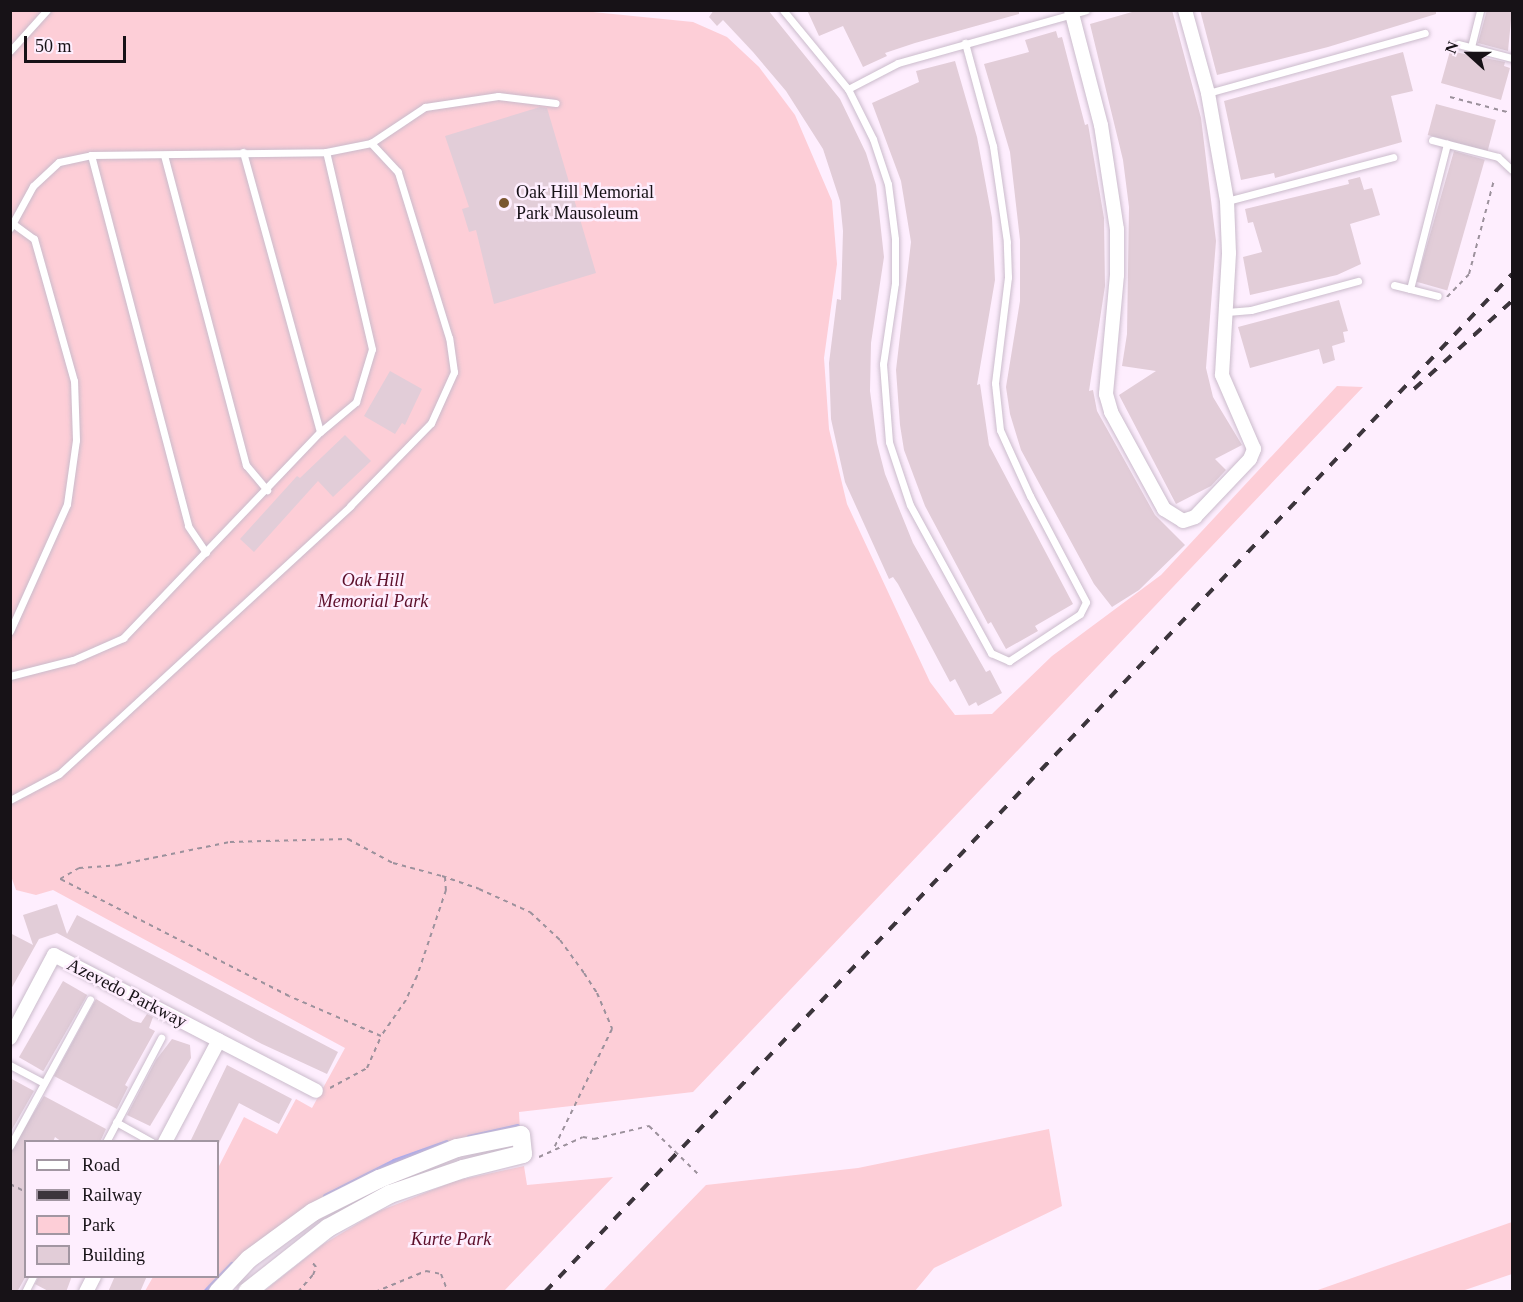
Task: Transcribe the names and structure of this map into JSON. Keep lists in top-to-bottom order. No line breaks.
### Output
{"streets":{"street":["Azevedo Parkway"]},"parks":["Oak Hill Memorial Park","Kurte Park"],"places":["Oak Hill Memorial Park Mausoleum"],"legend":["Road","Railway","Park","Building"],"scale_bar":"50 m","north":"left"}
